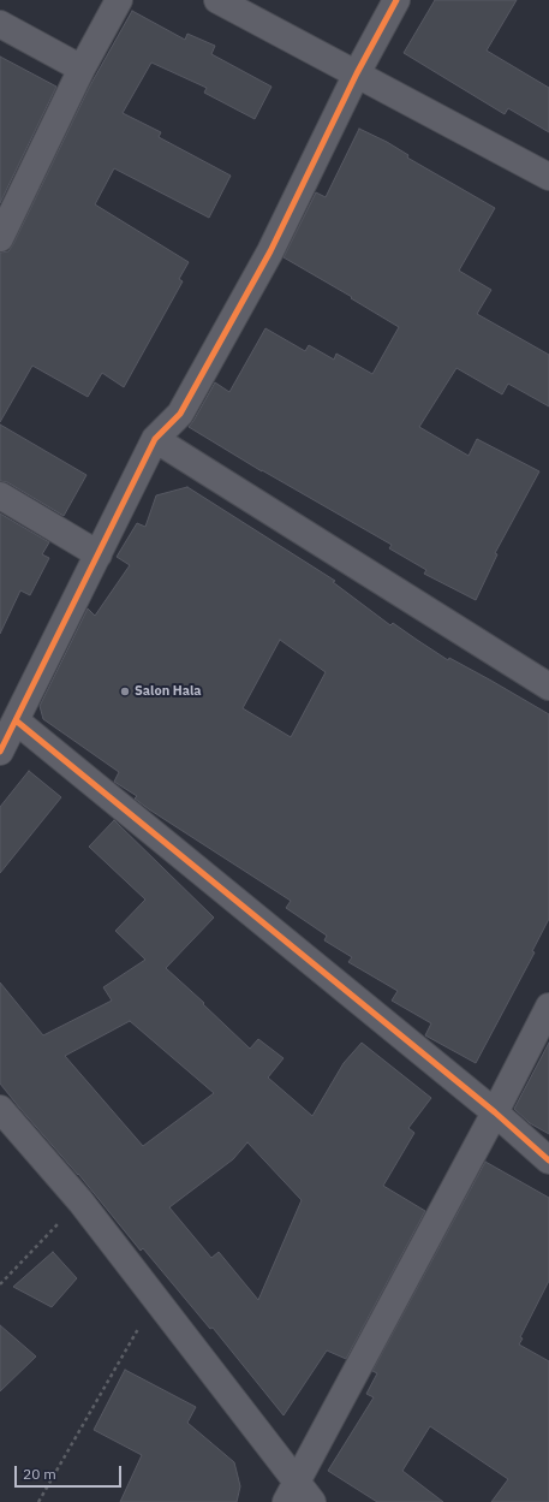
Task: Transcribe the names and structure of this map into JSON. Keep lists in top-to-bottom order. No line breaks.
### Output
{"places":["Salon Hala"],"scale_bar":"20 m"}
